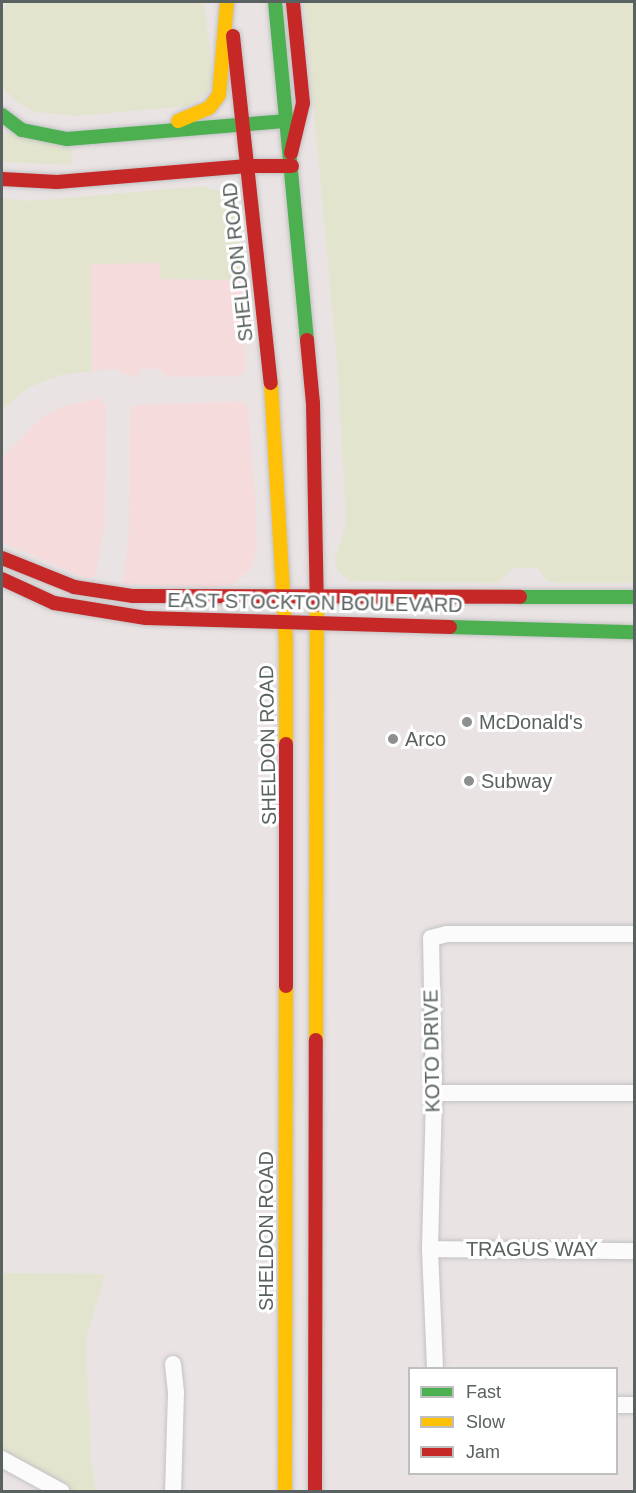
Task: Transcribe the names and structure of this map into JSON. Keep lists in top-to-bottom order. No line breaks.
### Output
{"streets":{"main road":["SHELDON ROAD","EAST STOCKTON BOULEVARD"],"street":["KOTO DRIVE","TRAGUS WAY"]},"crossings":[["SHELDON ROAD","EAST STOCKTON BOULEVARD"],["KOTO DRIVE","TRAGUS WAY"]],"places":["McDonald's","Arco","Subway"],"legend":["Fast","Slow","Jam"]}
